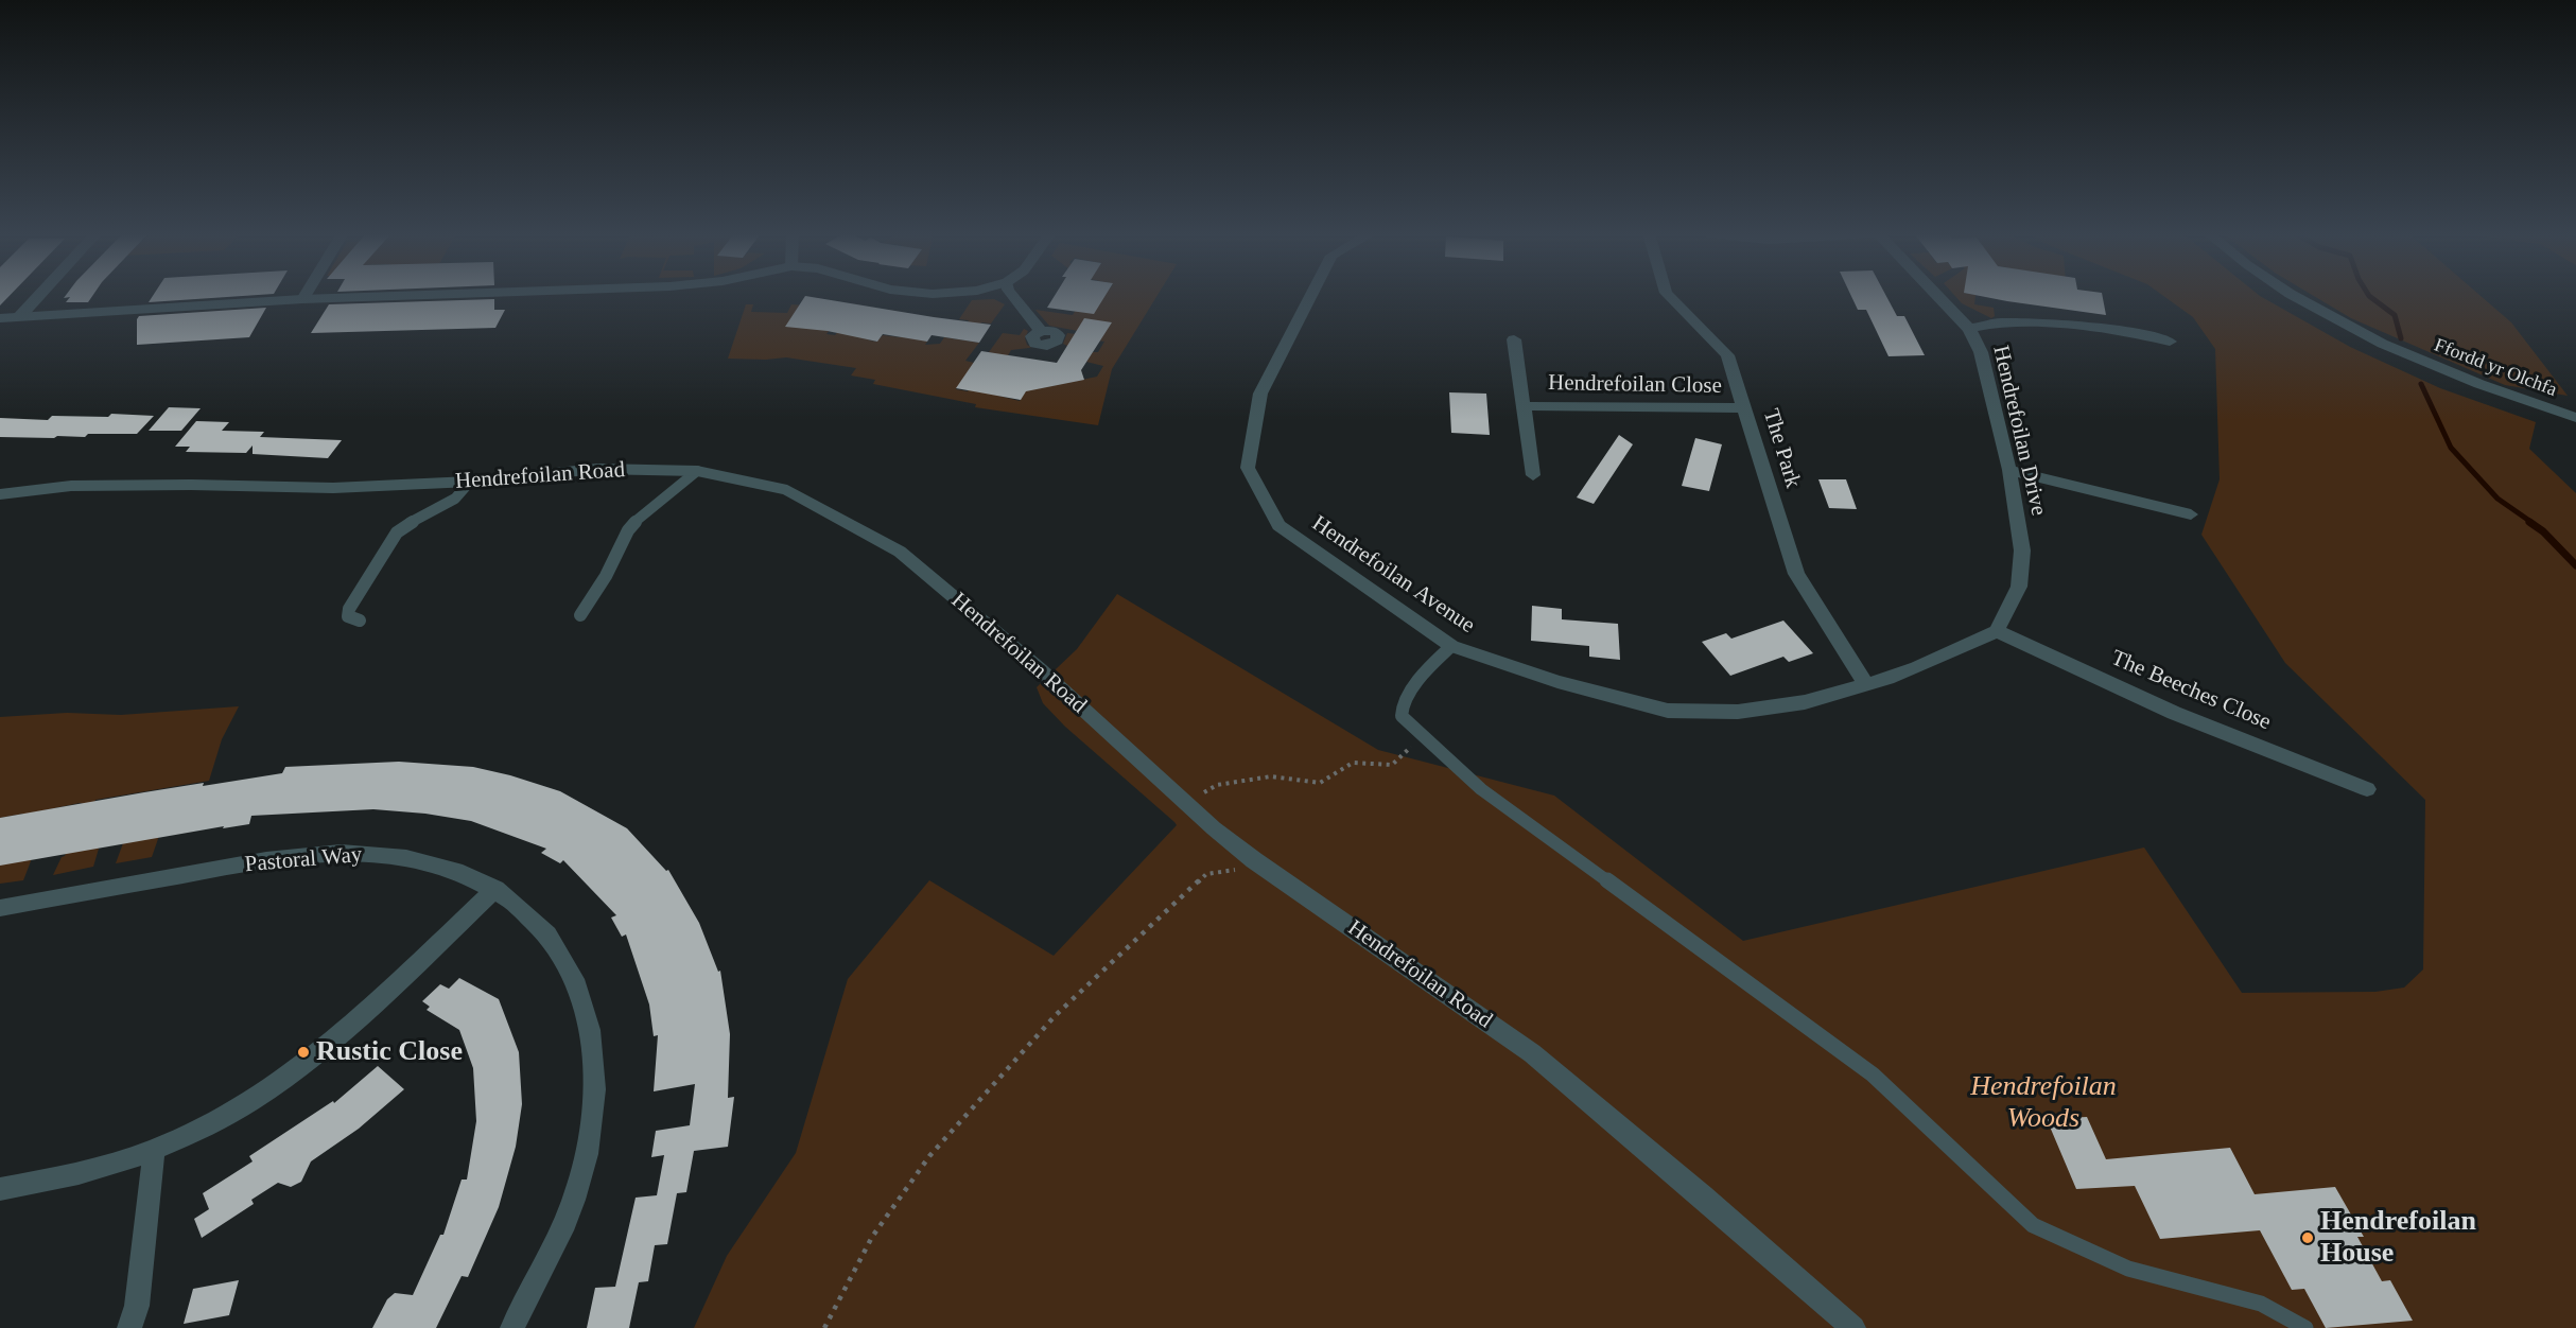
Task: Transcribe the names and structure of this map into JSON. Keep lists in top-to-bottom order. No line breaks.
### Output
{"streets":{"street":["Ffordd yr Olchfa","Hendrefoilan Close","Hendrefoilan Drive","The Park","Hendrefoilan Road","Hendrefoilan Avenue","The Beeches Close","Pastoral Way"]},"crossings":[["Hendrefoilan Close","The Park"],["Hendrefoilan Drive","Hendrefoilan Avenue"],["Hendrefoilan Drive","The Beeches Close"],["The Park","Hendrefoilan Avenue"],["Hendrefoilan Avenue","The Beeches Close"]],"parks":["Hendrefoilan Woods"],"places":["Rustic Close","Hendrefoilan House"]}
